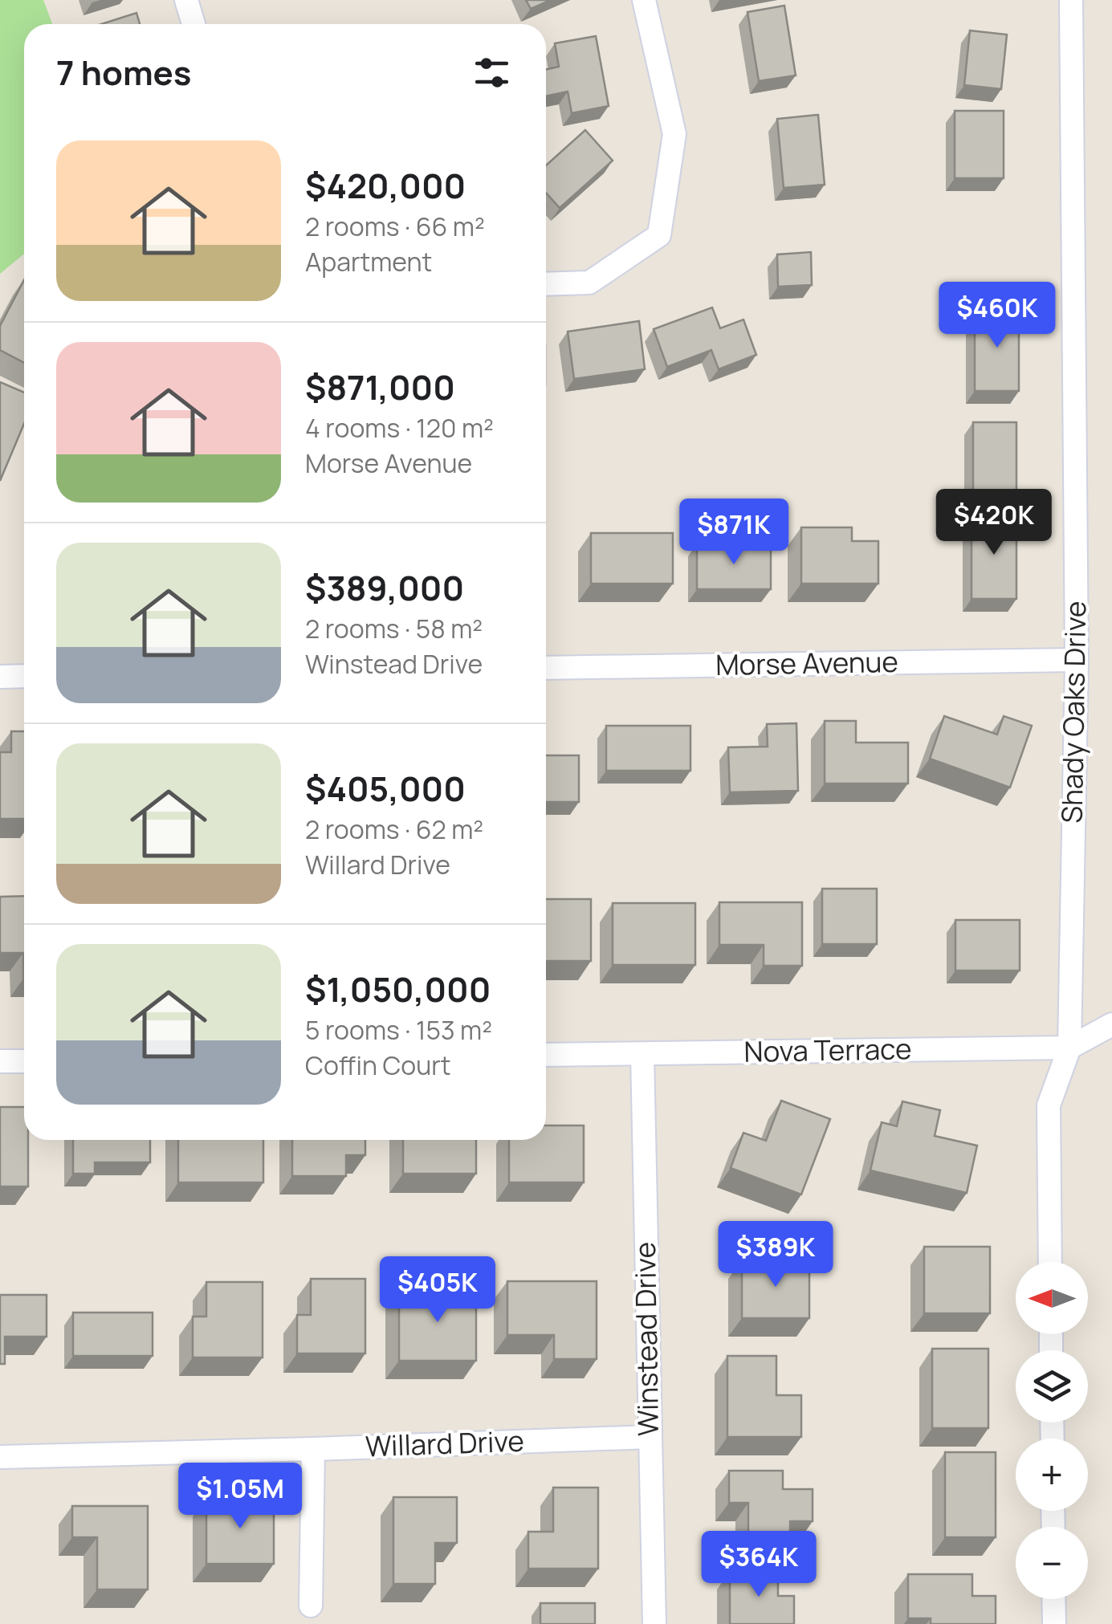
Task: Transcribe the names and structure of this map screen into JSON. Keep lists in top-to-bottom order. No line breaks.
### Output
{"streets":{"street":["Morse Avenue","Shady Oaks Drive","Nova Terrace","Winstead Drive","Willard Drive"]},"crossings":[["Morse Avenue","Shady Oaks Drive"],["Shady Oaks Drive","Nova Terrace"],["Nova Terrace","Winstead Drive"],["Winstead Drive","Willard Drive"]],"north":"left","page":{"heading":"7 homes","list":[{"name":"$420,000","note":"2 rooms · 66 m² · Apartment"},{"name":"$871,000","note":"4 rooms · 120 m² · Morse Avenue"},{"name":"$389,000","note":"2 rooms · 58 m² · Winstead Drive"},{"name":"$405,000","note":"2 rooms · 62 m² · Willard Drive"},{"name":"$1,050,000","note":"5 rooms · 153 m² · Coffin Court"}],"price":["$460K","$420K","$871K","$389K","$405K","$1.05M","$364K"],"map_buttons":["+","−"]}}
